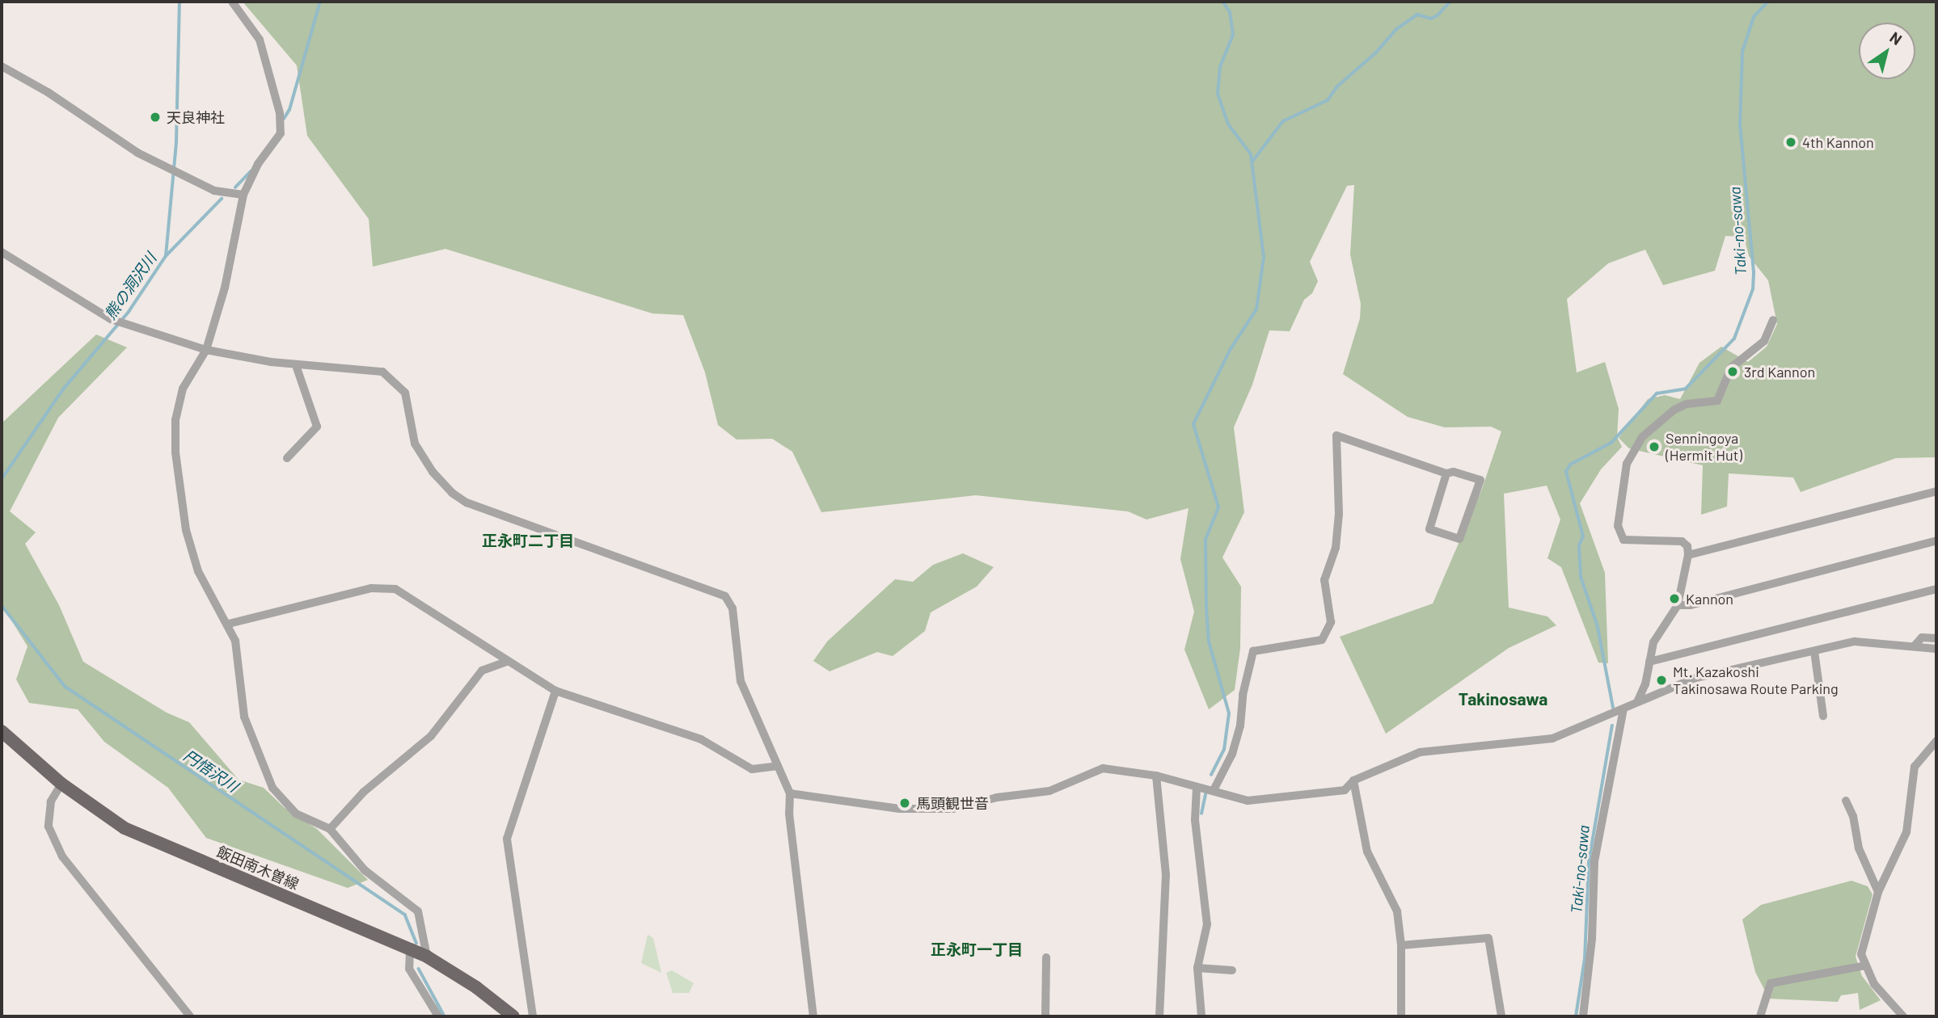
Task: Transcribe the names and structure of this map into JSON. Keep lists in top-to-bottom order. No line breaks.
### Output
{"streets":{"main road":["飯田南木曽線"]},"districts":["正永町二丁目","Takinosawa","正永町一丁目"],"water":["Taki-no-sawa","熊の洞沢川","円悟沢川"],"places":["天良神社","4th Kannon","3rd Kannon","Senningoya (Hermit Hut)","Kannon","Mt. Kazakoshi Takinosawa Route Parking","馬頭観世音"],"north":"top right"}
